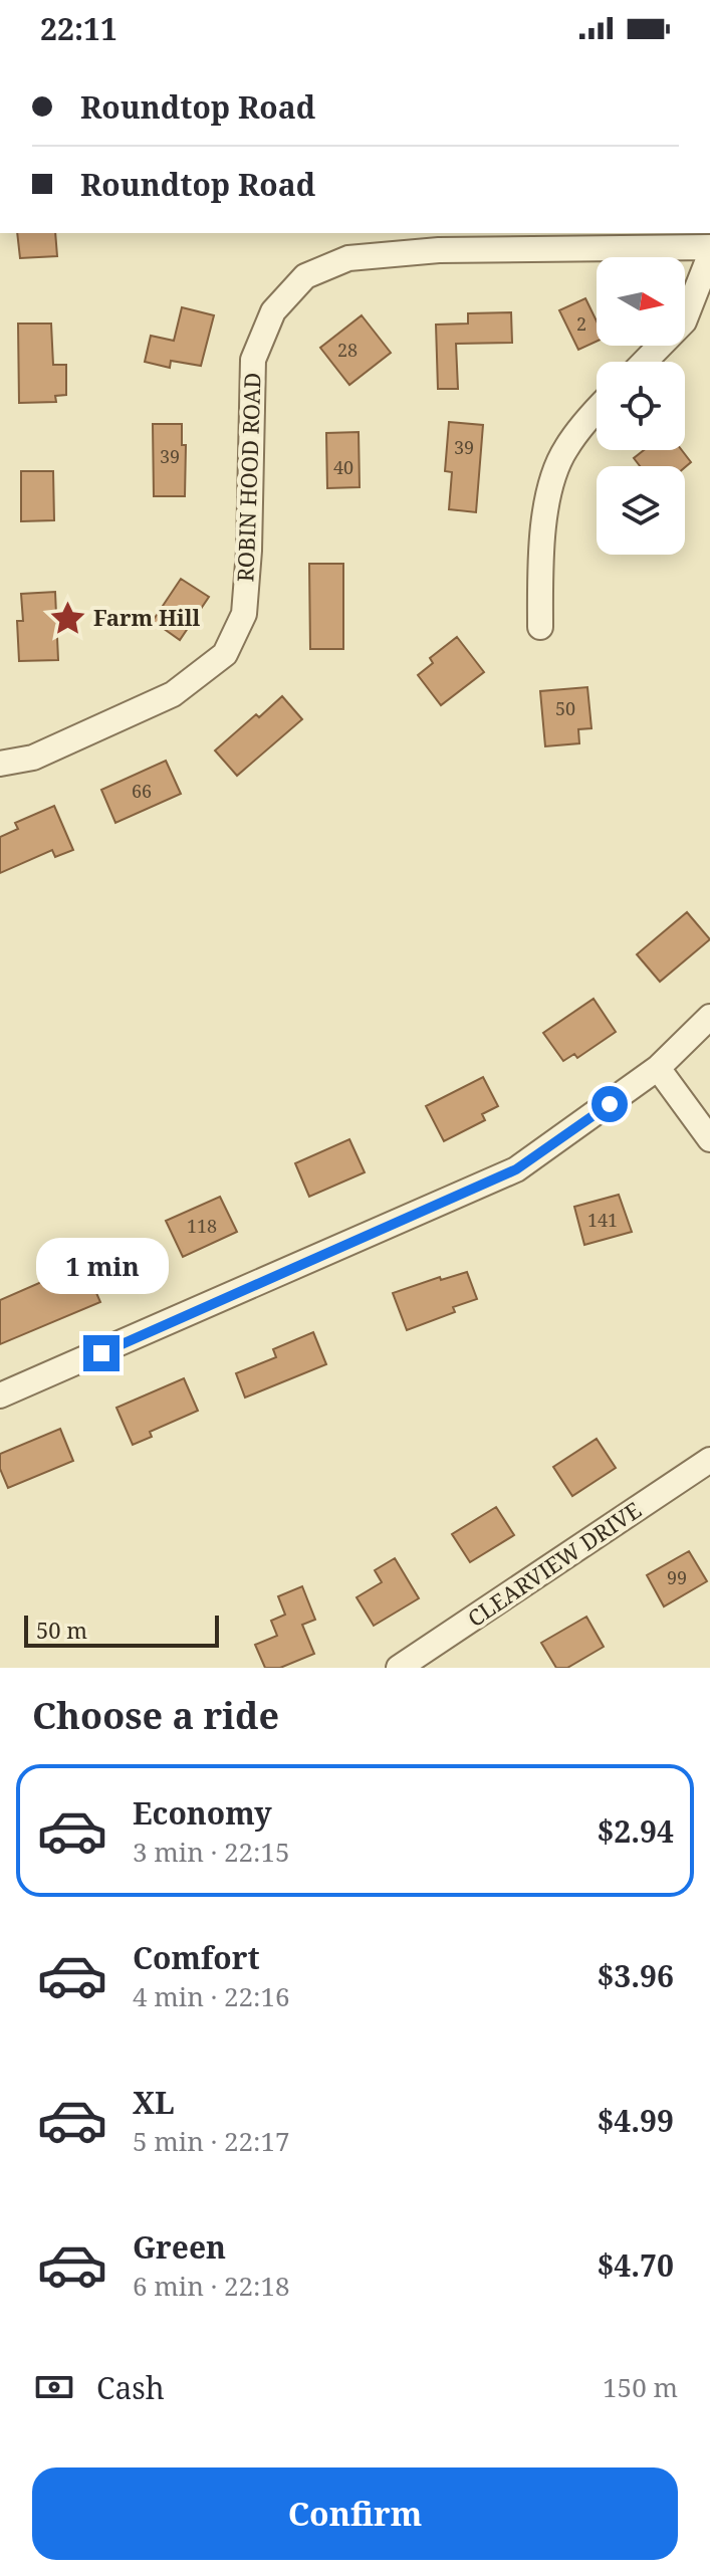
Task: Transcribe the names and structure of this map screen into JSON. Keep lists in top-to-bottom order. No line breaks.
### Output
{"streets":{"street":["ROBIN HOOD ROAD","CLEARVIEW DRIVE"]},"places":{"place":["Farm Hill"]},"house_numbers":["2","28","39","39","40","50","66","141","118","99"],"scale_bar":"50 m","north":"right","page":{"status":"22:11","banner":["Roundtop Road","Roundtop Road"],"bubble":"1 min","scale":"50 m","heading":"Choose a ride","list":[{"name":"Economy","note":"3 min · 22:15","value":"$2.94"},{"name":"Comfort","note":"4 min · 22:16","value":"$3.96"},{"name":"XL","note":"5 min · 22:17","value":"$4.99"},{"name":"Green","note":"6 min · 22:18","value":"$4.70"}],"pay":["Cash","150 m"],"buttons":"Confirm"}}
